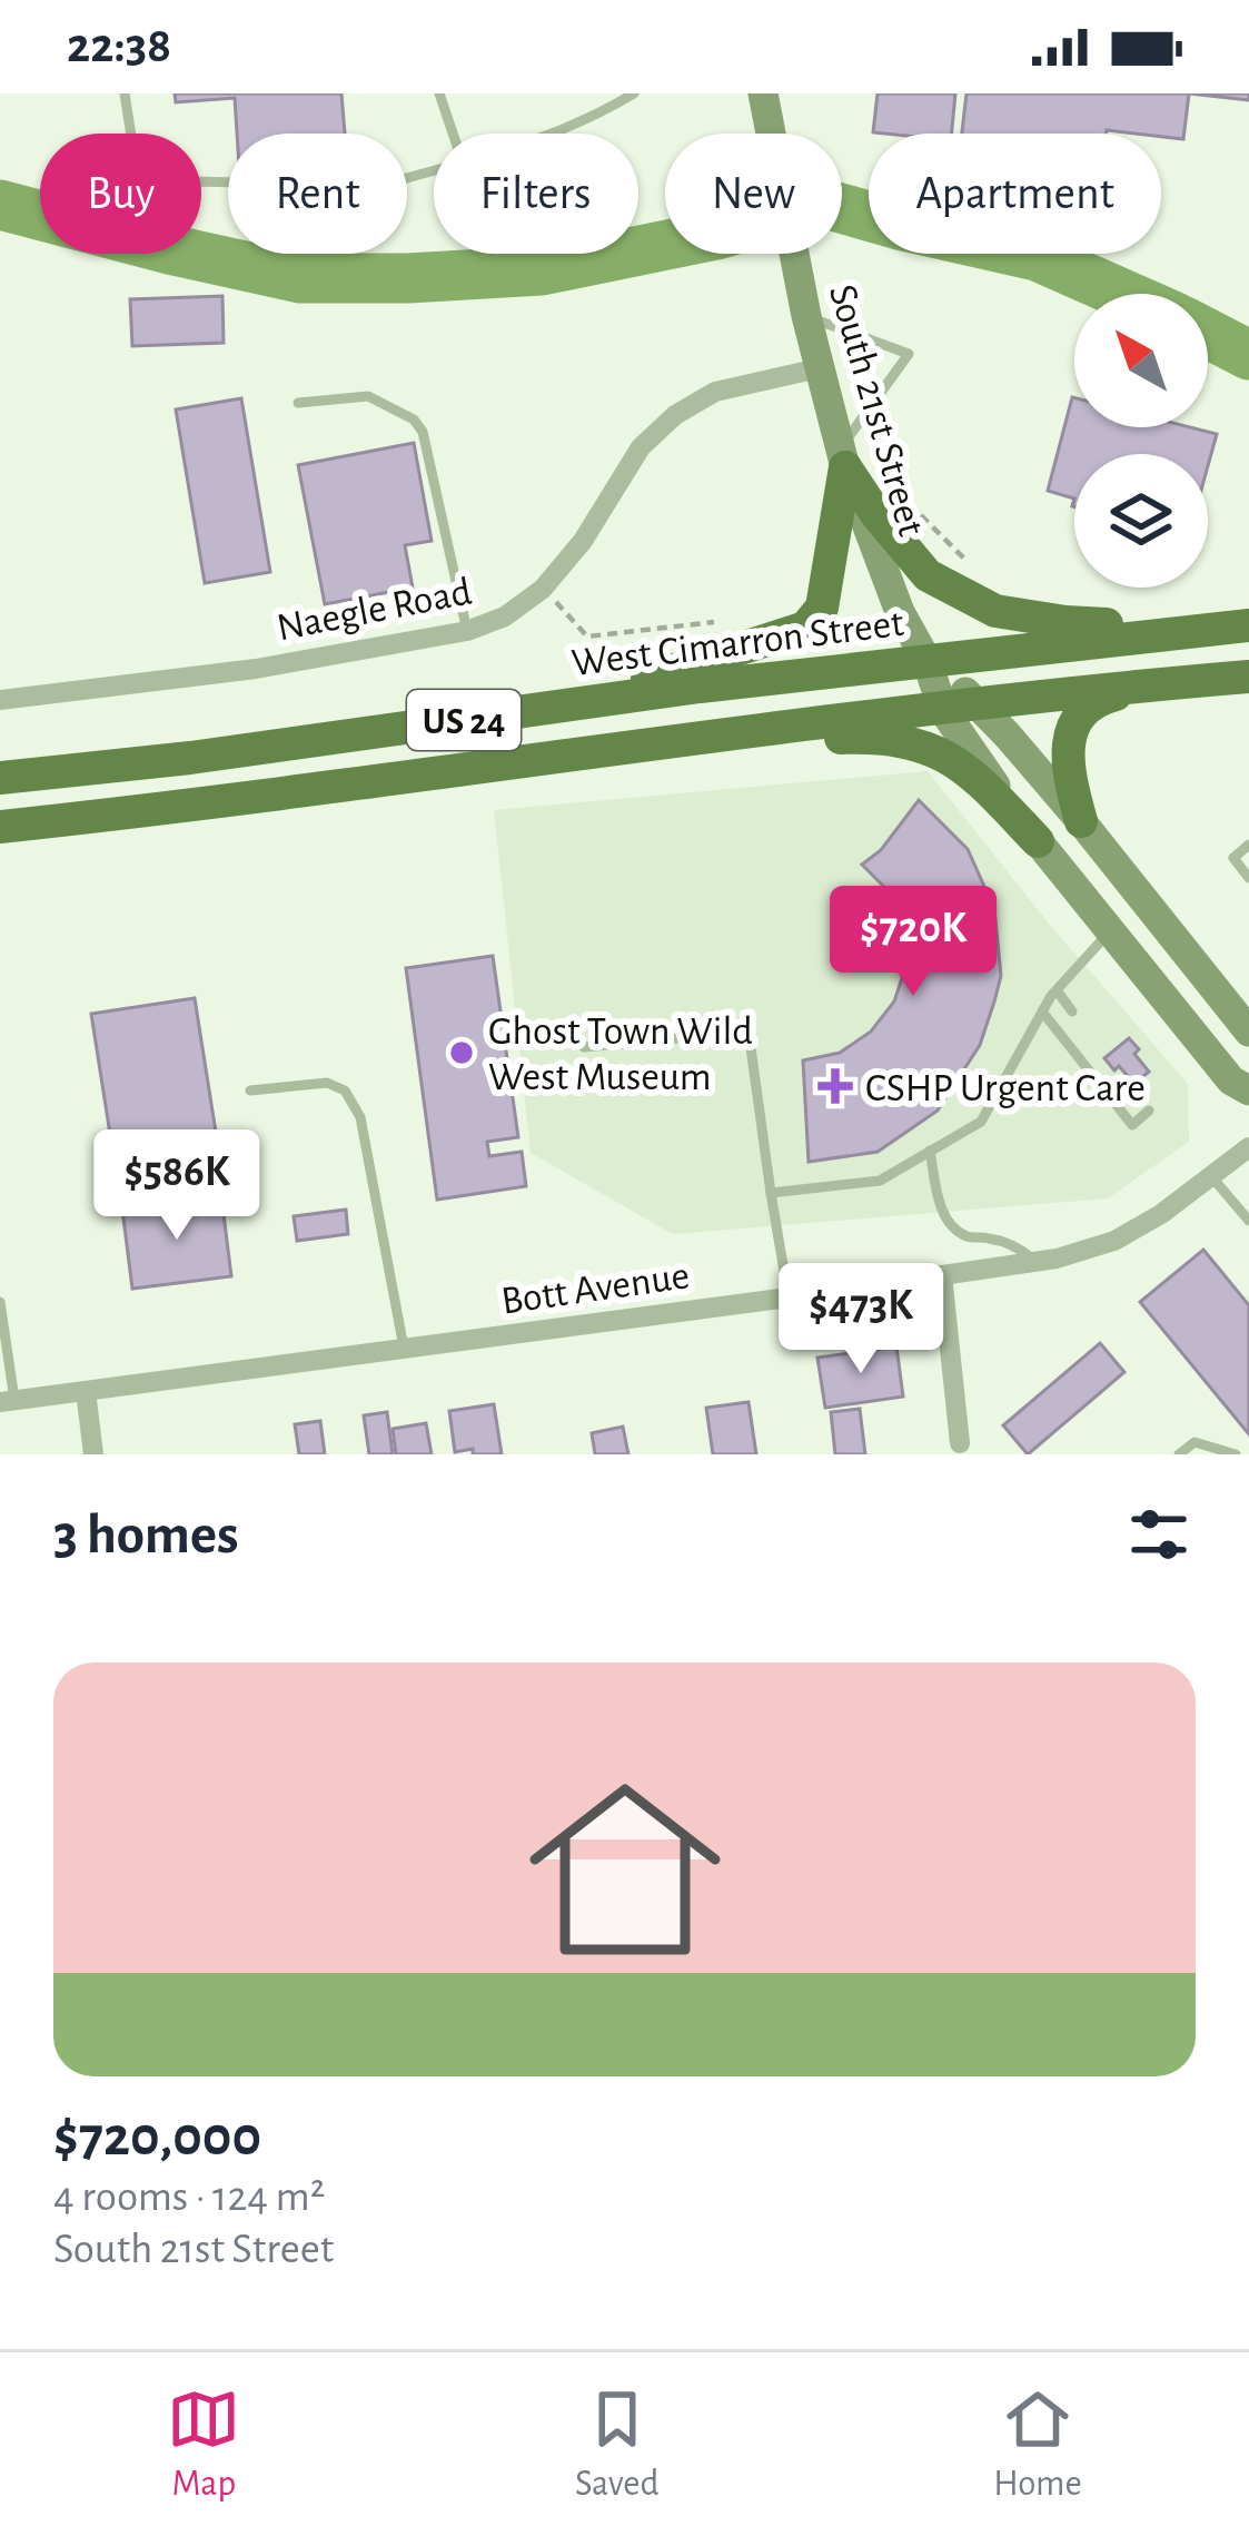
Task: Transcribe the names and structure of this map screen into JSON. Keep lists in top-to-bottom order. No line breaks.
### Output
{"streets":{"highway":["West Cimarron Street","US 24"],"main road":["South 21st Street"],"street":["Naegle Road","Bott Avenue"]},"crossings":[["South 21st Street","Naegle Road"],["South 21st Street","West Cimarron Street"],["South 21st Street","US 24"]],"places":{"other":["Ghost Town Wild West Museum"],"health":["CSHP Urgent Care"]},"north":"top left","page":{"status":"22:38","chip":["Buy","Rent","Filters","New","Apartment"],"price":["$720K","$586K","$473K"],"heading":"3 homes","list":[{"name":"$720,000","note":"4 rooms · 124 m² · South 21st Street"}],"tabs":["Map","Saved","Home"]}}
